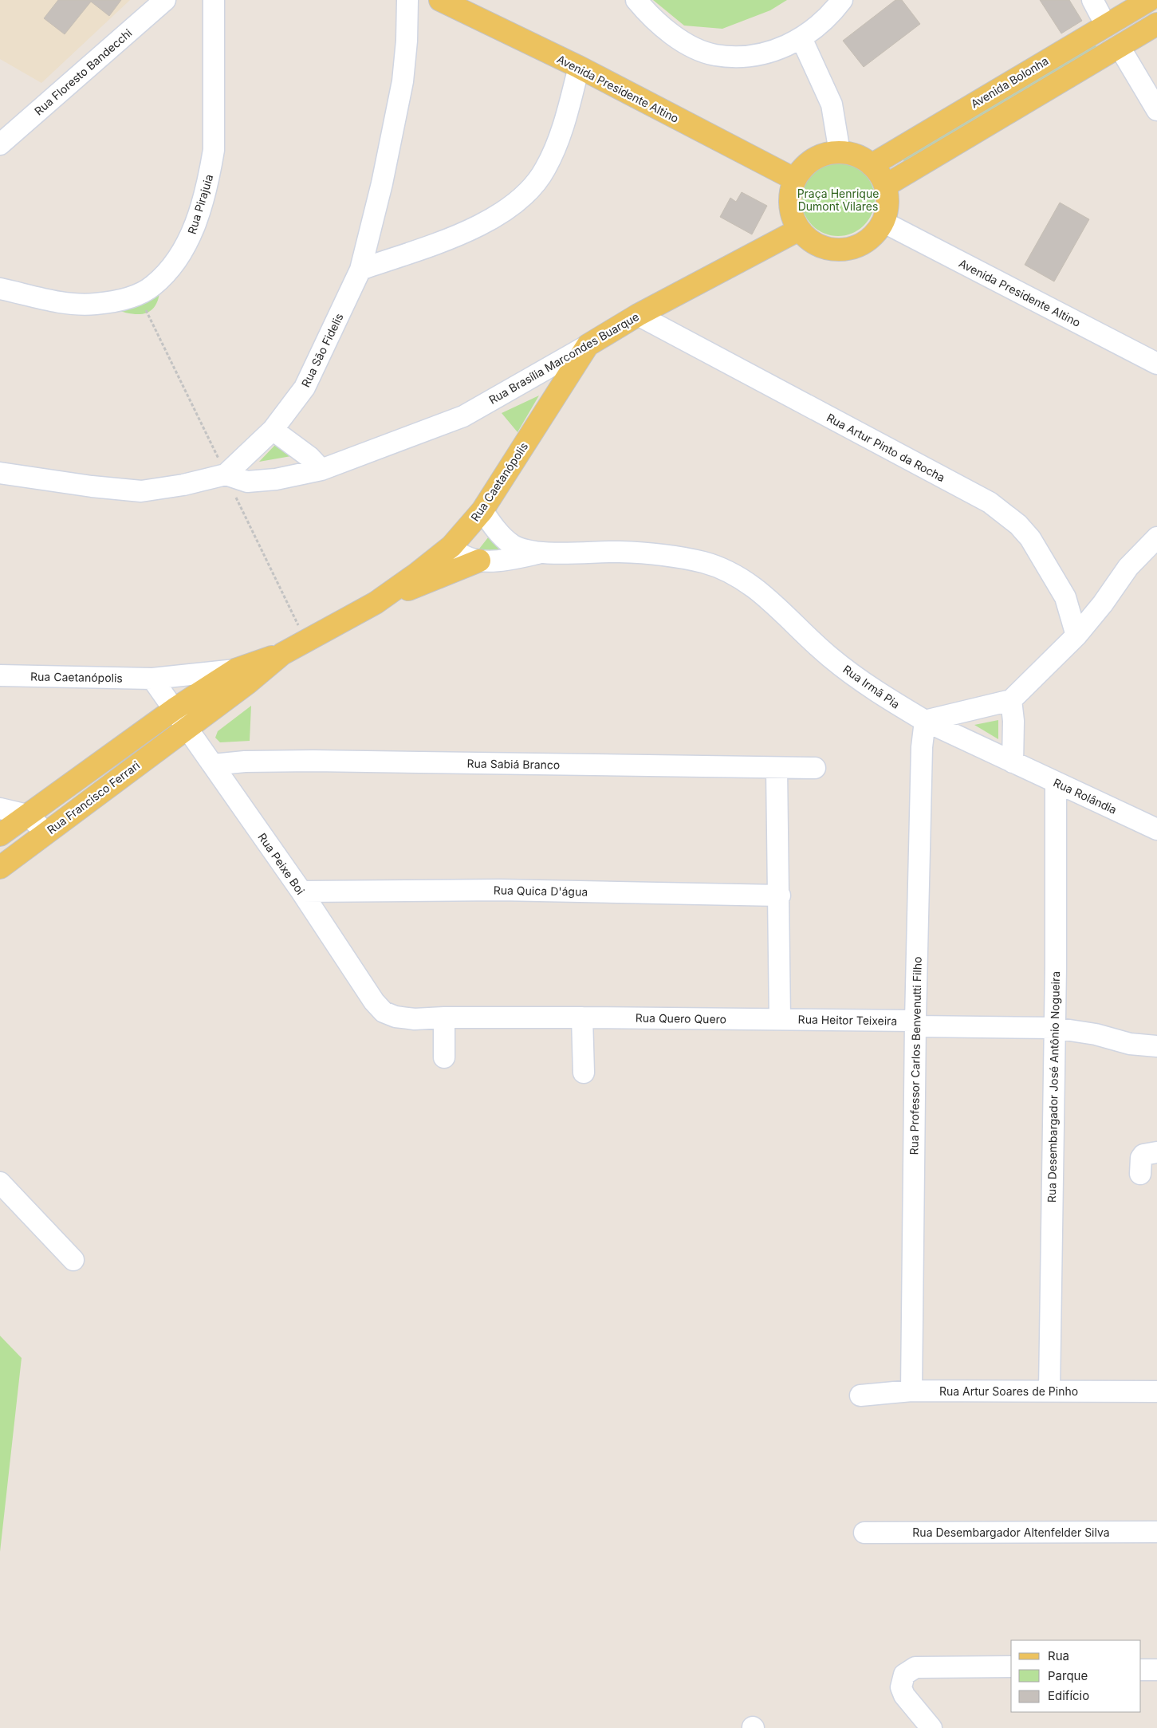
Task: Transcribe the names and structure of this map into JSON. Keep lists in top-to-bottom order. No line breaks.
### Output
{"streets":{"main road":["Avenida Bolonha","Avenida Presidente Altino","Rua Brasília Marcondes Buarque","Rua Caetanópolis","Rua Francisco Ferrari"],"street":["Rua Floresto Bandecchi","Rua Pirajuia","Rua São Fidelis","Rua Artur Pinto da Rocha","Rua Irmã Pia","Rua Sabiá Branco","Rua Rolândia","Rua Peixe Boi","Rua Quica D'água","Rua Quero Quero","Rua Heitor Teixeira","Rua Professor Carlos Benvenutti Filho","Rua Desembargador José Antônio Nogueira","Rua Artur Soares de Pinho","Rua Desembargador Altenfelder Silva"]},"crossings":[["Avenida Bolonha","Avenida Presidente Altino"],["Avenida Bolonha","Rua Brasília Marcondes Buarque"],["Avenida Presidente Altino","Rua Brasília Marcondes Buarque"],["Rua São Fidelis","Rua Brasília Marcondes Buarque"],["Rua Brasília Marcondes Buarque","Rua Artur Pinto da Rocha"],["Rua Brasília Marcondes Buarque","Rua Caetanópolis"],["Rua Caetanópolis","Rua Irmã Pia"],["Rua Caetanópolis","Rua Francisco Ferrari"],["Rua Caetanópolis","Rua Peixe Boi"],["Rua Irmã Pia","Rua Rolândia"],["Rua Irmã Pia","Rua Professor Carlos Benvenutti Filho"],["Rua Sabiá Branco","Rua Peixe Boi"],["Rua Rolândia","Rua Professor Carlos Benvenutti Filho"],["Rua Rolândia","Rua Desembargador José Antônio Nogueira"],["Rua Francisco Ferrari","Rua Peixe Boi"],["Rua Peixe Boi","Rua Quica D'água"],["Rua Peixe Boi","Rua Quero Quero"],["Rua Quero Quero","Rua Heitor Teixeira"],["Rua Heitor Teixeira","Rua Professor Carlos Benvenutti Filho"],["Rua Heitor Teixeira","Rua Desembargador José Antônio Nogueira"],["Rua Professor Carlos Benvenutti Filho","Rua Artur Soares de Pinho"],["Rua Desembargador José Antônio Nogueira","Rua Artur Soares de Pinho"]],"parks":["Praça Henrique Dumont Vilares"],"legend":["Rua","Parque","Edifício"]}
